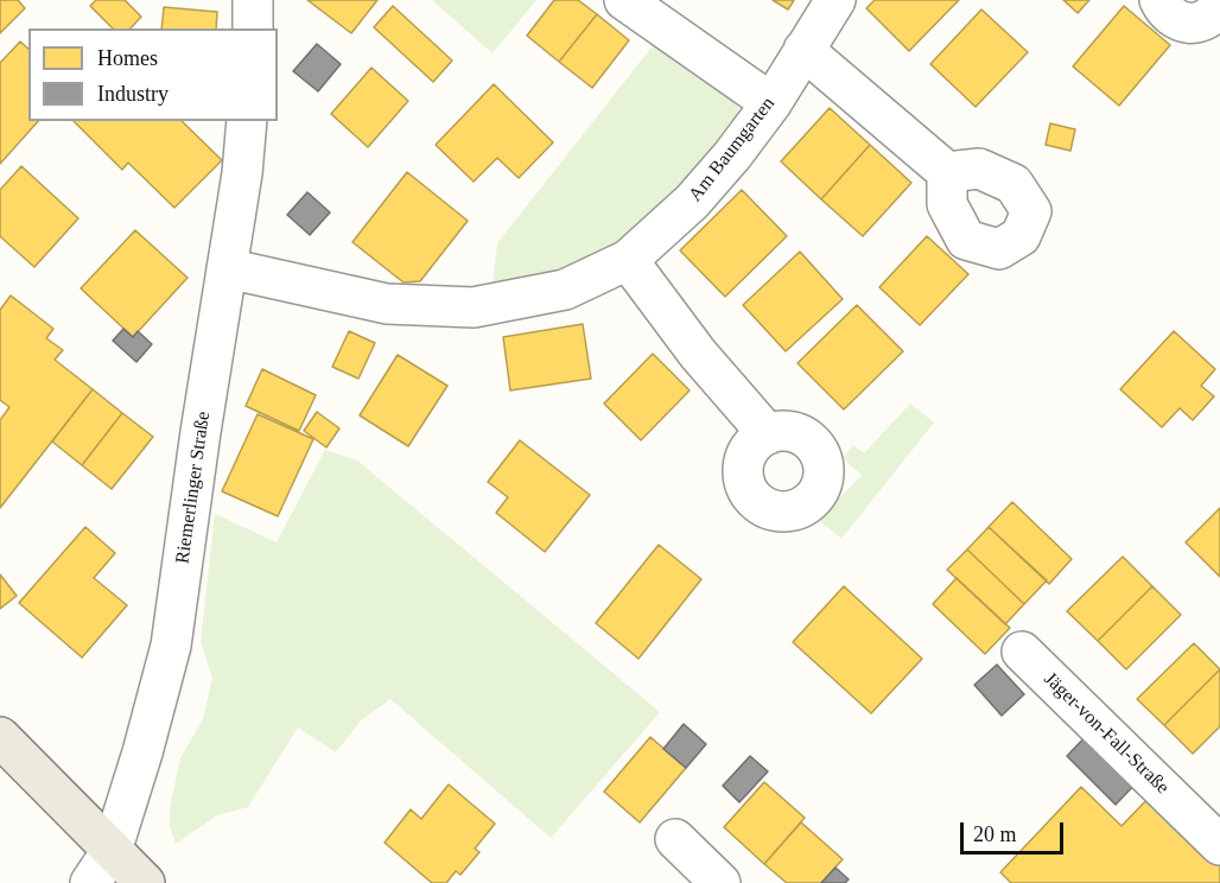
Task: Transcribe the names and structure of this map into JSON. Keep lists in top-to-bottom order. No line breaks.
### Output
{"streets":{"street":["Am Baumgarten","Riemerlinger Straße","Jäger-von-Fall-Straße"]},"crossings":[["Am Baumgarten","Riemerlinger Straße"]],"legend":["Homes","Industry"],"scale_bar":"20 m"}
